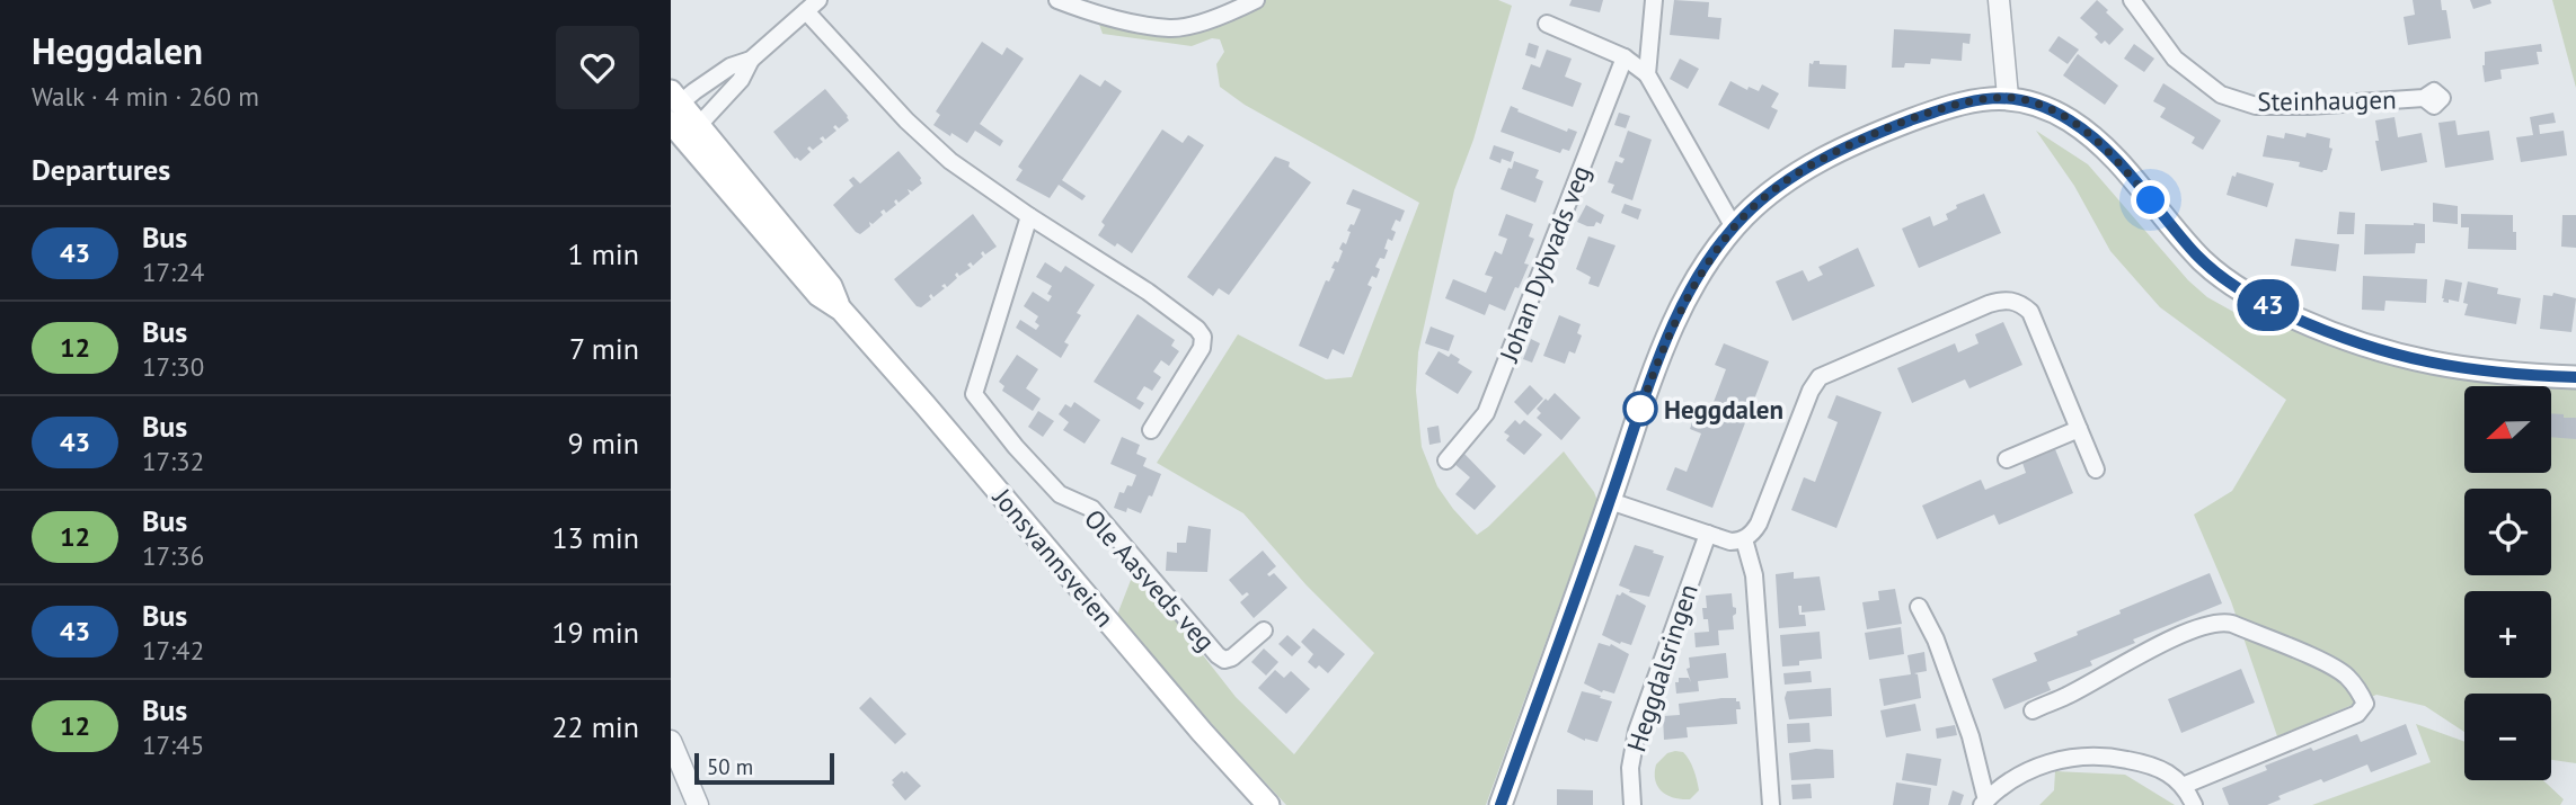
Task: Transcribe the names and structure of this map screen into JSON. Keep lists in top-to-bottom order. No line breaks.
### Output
{"streets":{"main road":["Jonsvannsveien"],"street":["Steinhaugen","Johan Dybvads veg","Ole Aasveds veg","Heggdalsringen"]},"places":["Heggdalen"],"lines":["bus line 43"],"scale_bar":"50 m","north":"left","page":{"heading":[["Heggdalen","Walk · 4 min · 260 m"],"Departures"],"on_map":"43","list":[{"mark":"43","name":"Bus","note":"17:24","value":"1 min"},{"mark":"12","name":"Bus","note":"17:30","value":"7 min"},{"mark":"43","name":"Bus","note":"17:32","value":"9 min"},{"mark":"12","name":"Bus","note":"17:36","value":"13 min"},{"mark":"43","name":"Bus","note":"17:42","value":"19 min"},{"mark":"12","name":"Bus","note":"17:45","value":"22 min"}],"map_buttons":["+","−"],"scale":"50 m"}}
